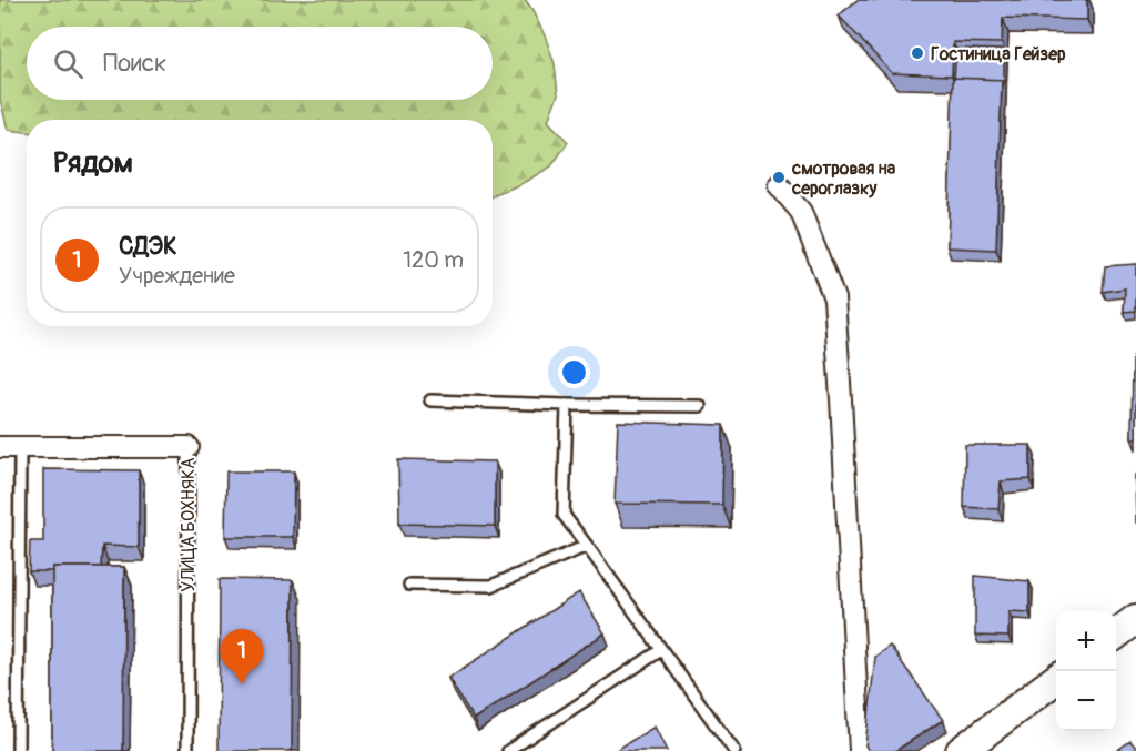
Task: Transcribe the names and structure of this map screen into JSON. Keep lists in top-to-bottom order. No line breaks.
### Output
{"streets":{"street":["УЛИЦА БОХНЯКА"]},"places":["Гостиница Гейзер","смотровая на сероглазку"],"page":{"search":"Поиск","heading":"Рядом","list":[{"mark":"1","name":"СДЭК","note":"Учреждение","value":"120 m"}],"map_buttons":["+","−"],"pins":"1"}}
